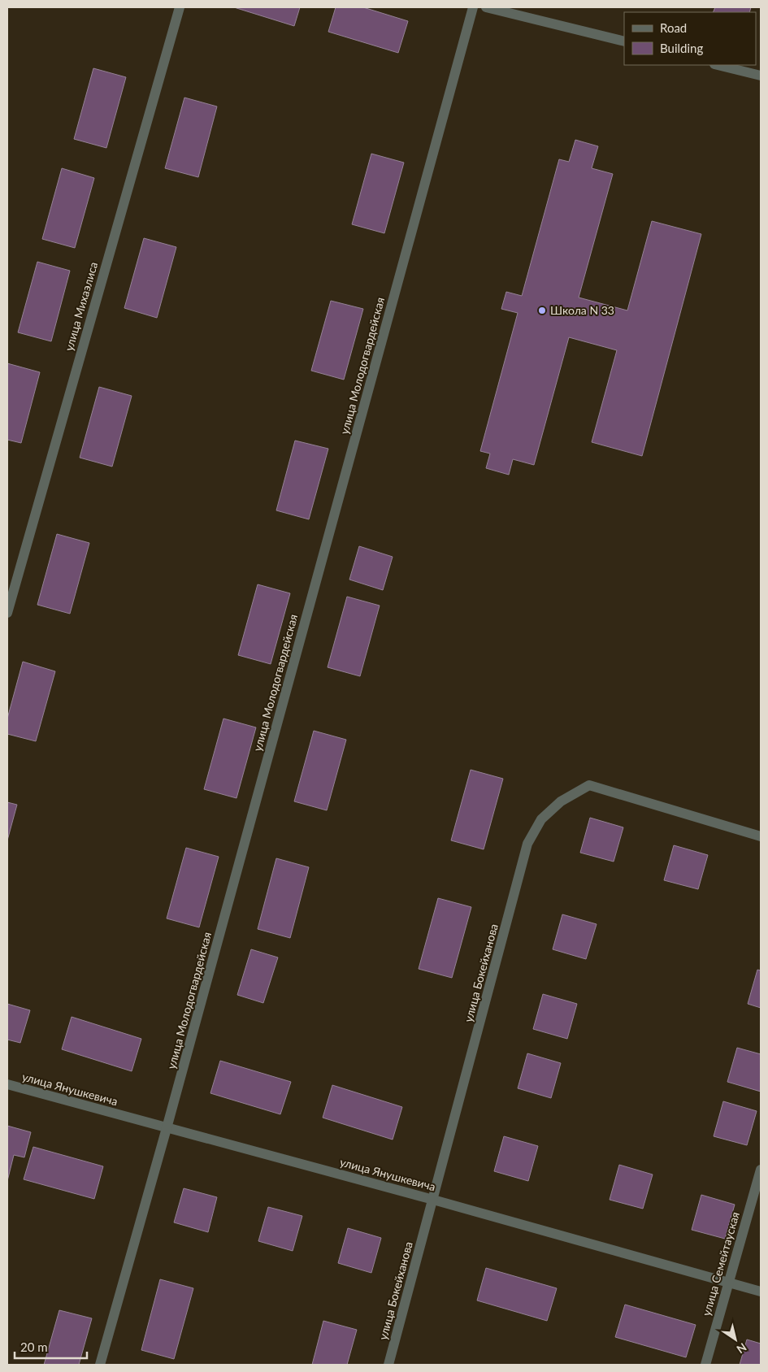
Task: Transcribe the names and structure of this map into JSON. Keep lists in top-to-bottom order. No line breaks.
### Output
{"streets":{"street":["улица Михаэлиса","улица Молодогвардейская","улица Бокейханова","улица Янушкевича","улица Семейтауская"]},"crossings":[["улица Молодогвардейская","улица Янушкевича"],["улица Бокейханова","улица Янушкевича"],["улица Янушкевича","улица Семейтауская"]],"places":["Школа N 33"],"legend":["Road","Building"],"scale_bar":"20 m","north":"bottom right"}
